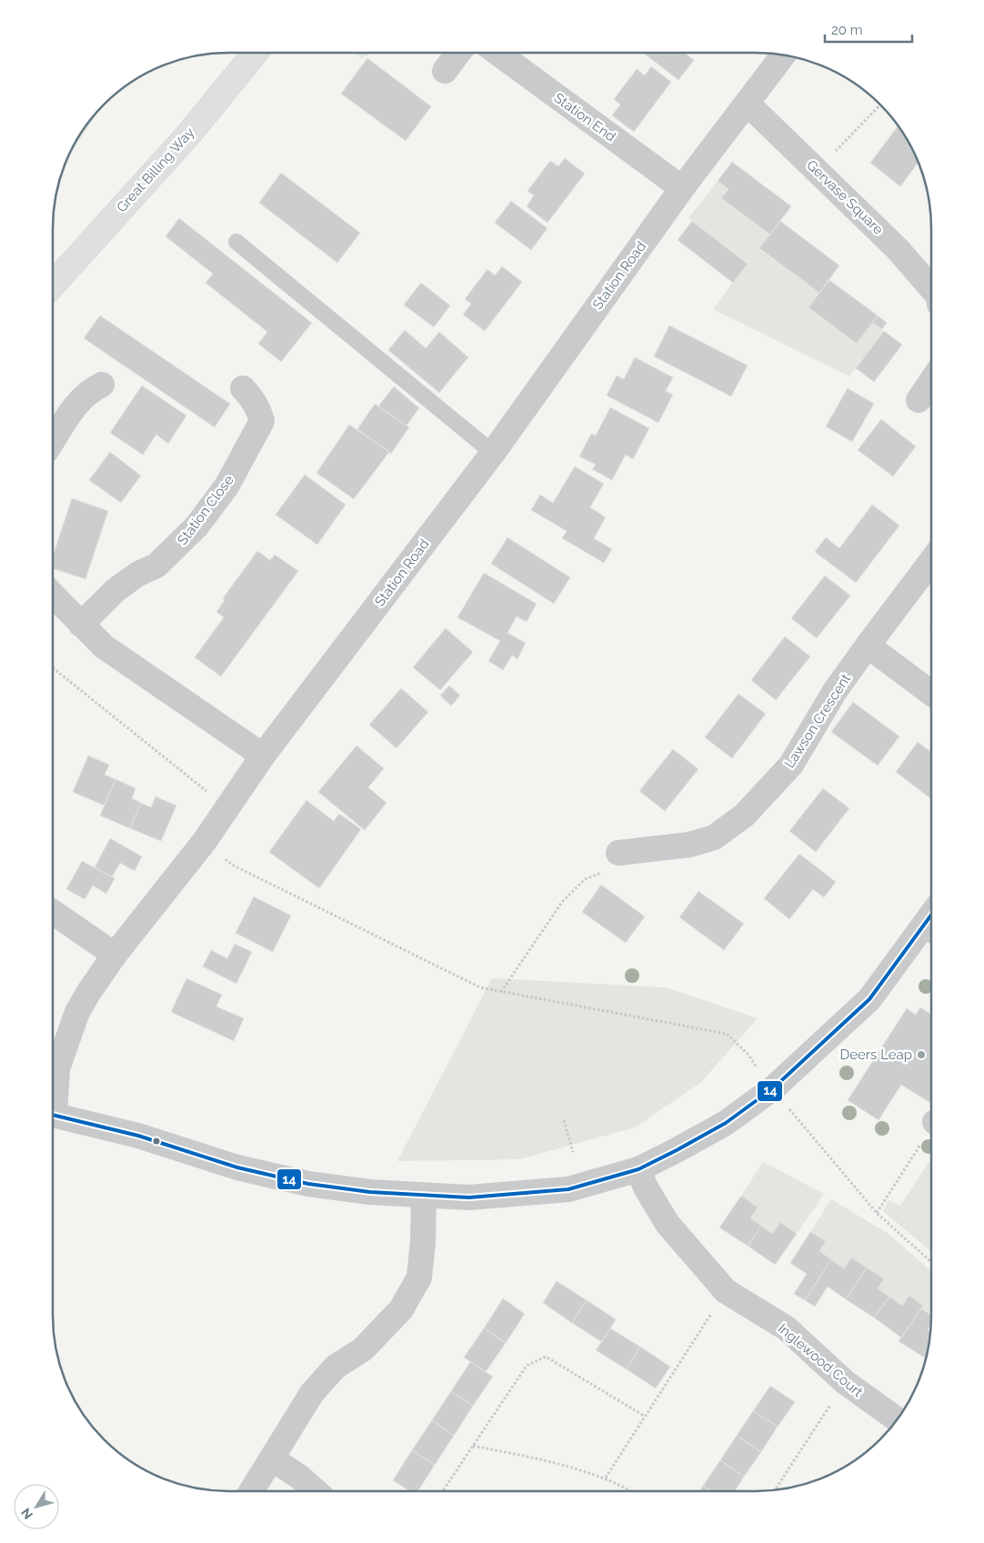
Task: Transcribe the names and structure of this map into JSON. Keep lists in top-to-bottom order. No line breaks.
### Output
{"streets":{"main road":["Great Billing Way"],"street":["Station End","Gervase Square","Station Road","Station Close","Lawson Crescent","Inglewood Court"]},"crossings":[["Station End","Station Road"],["Gervase Square","Station Road"]],"places":["Deers Leap"],"lines":["transit line 14"],"scale_bar":"20 m","north":"bottom left"}
